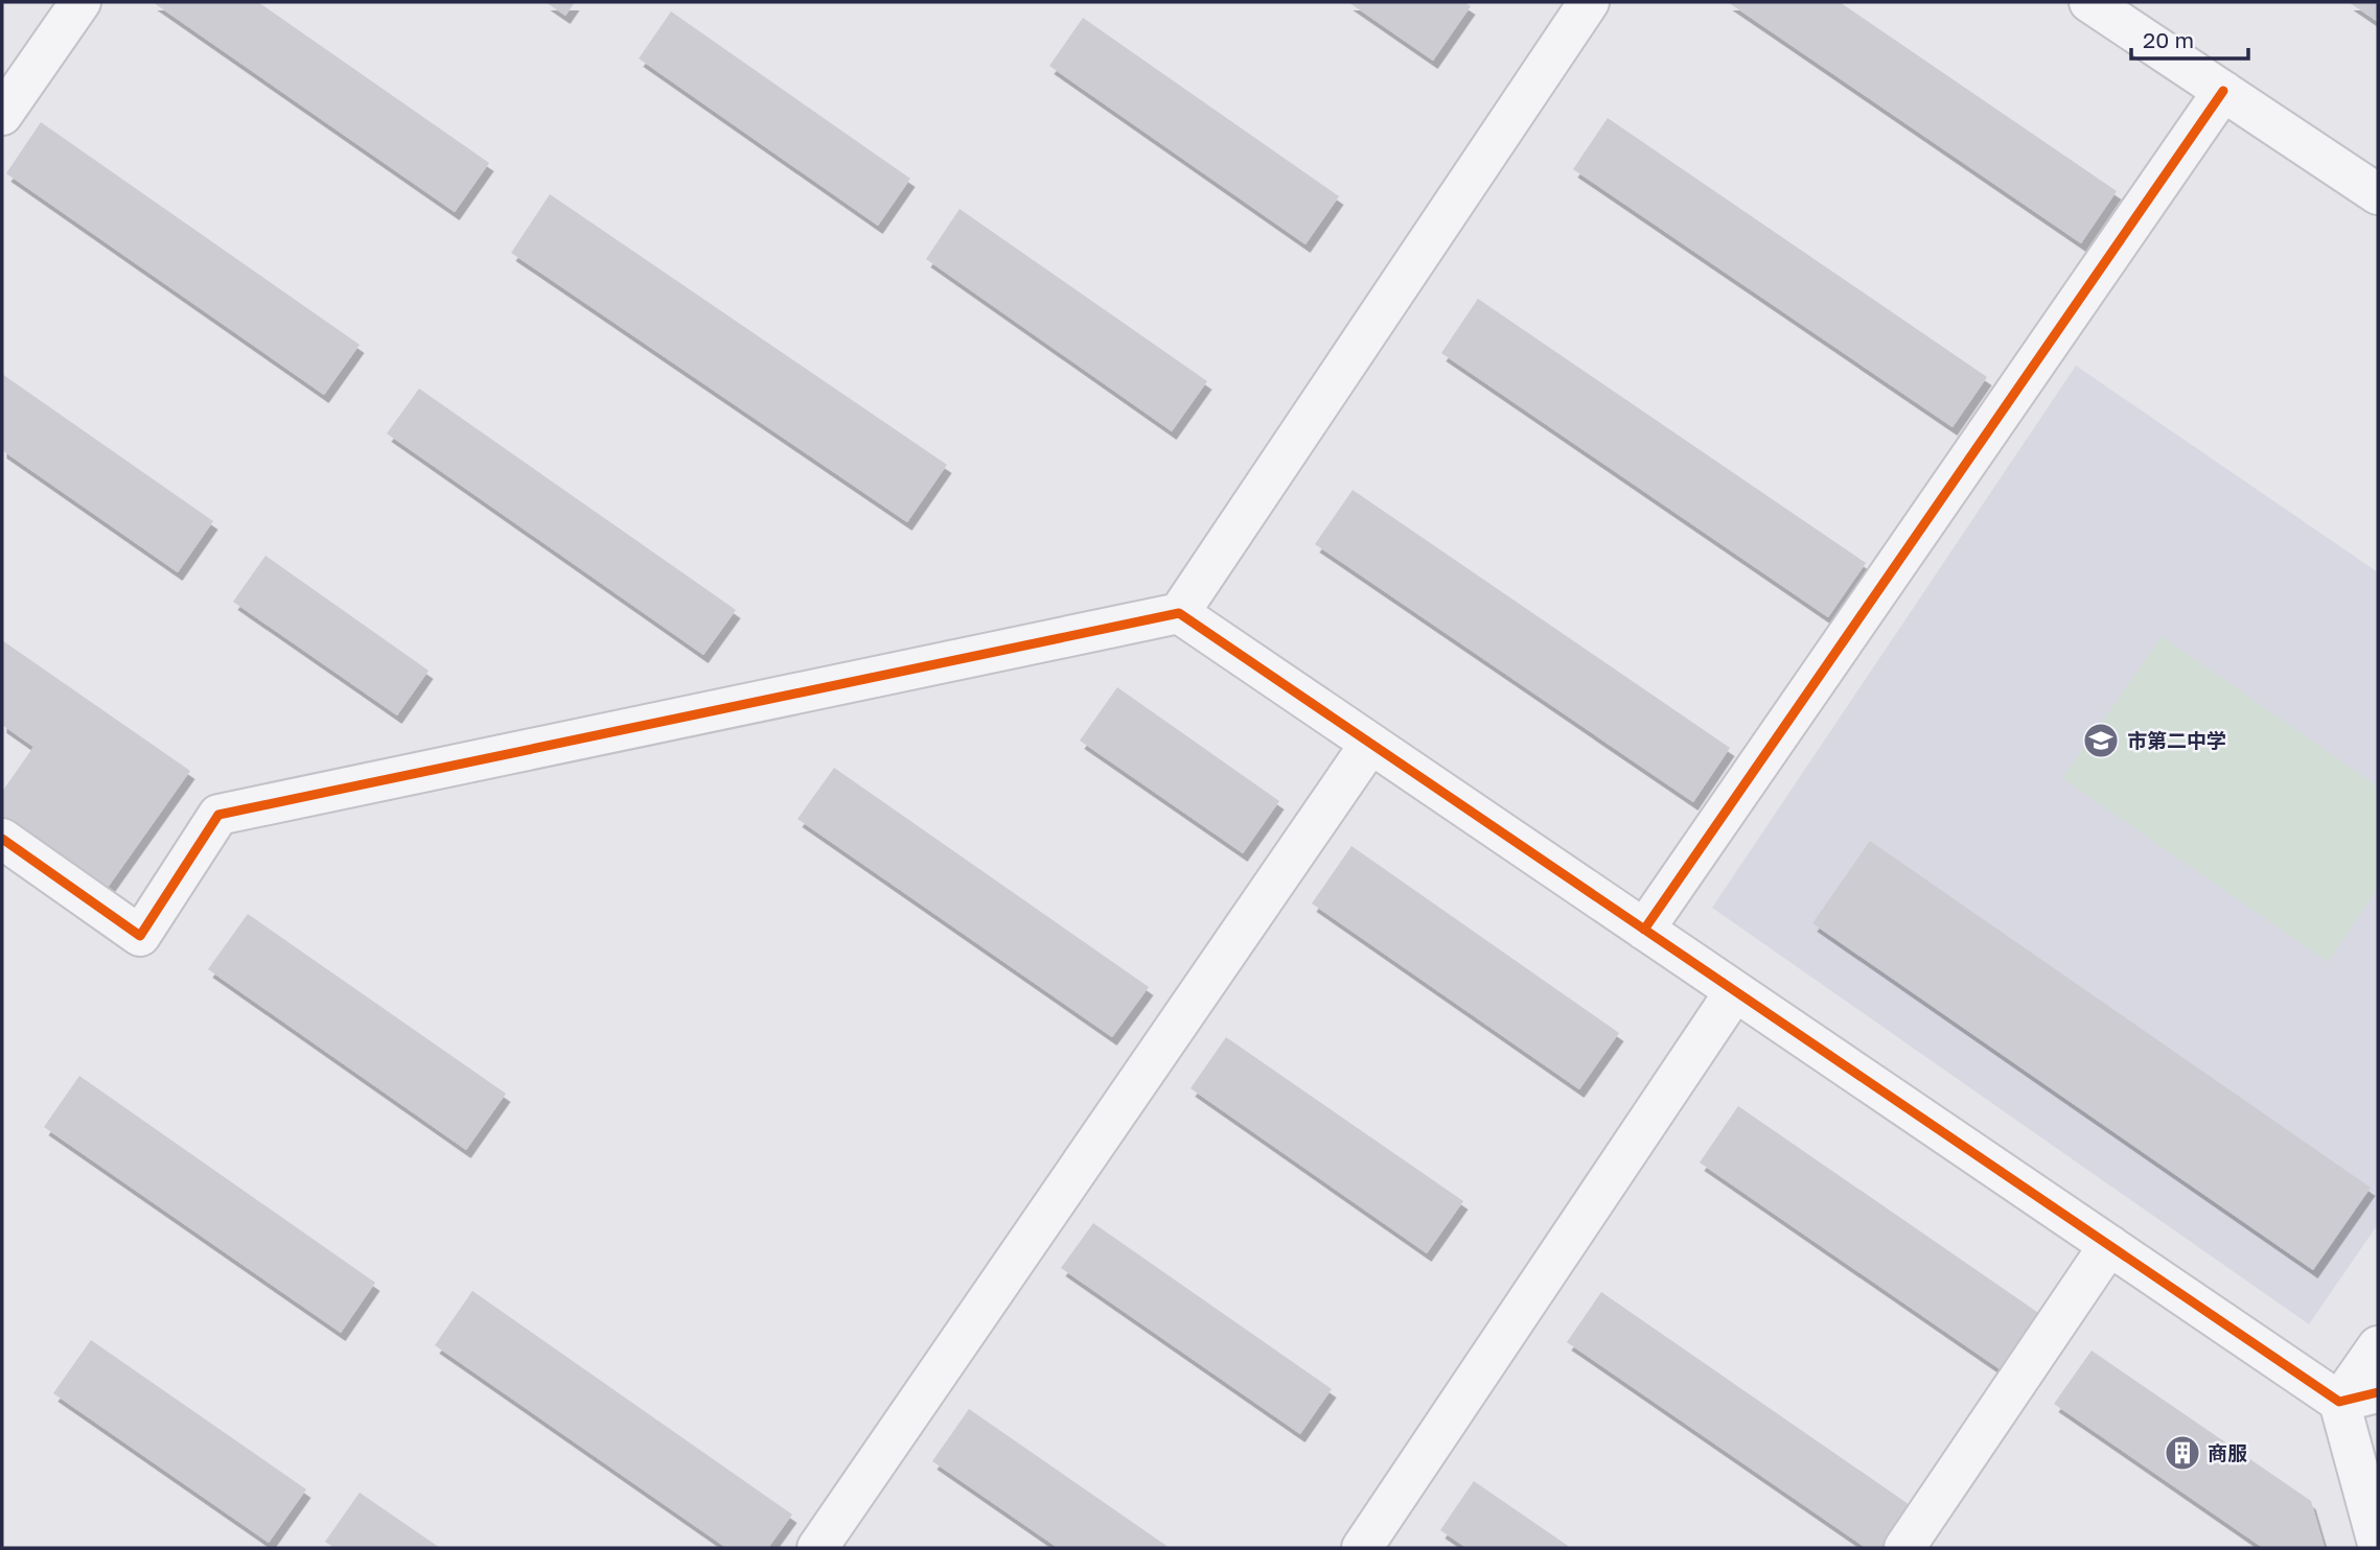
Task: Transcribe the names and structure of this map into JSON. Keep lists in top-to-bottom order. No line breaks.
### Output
{"places":{"school or university":["市第二中学"],"building":["商服"]},"scale_bar":"20 m"}
